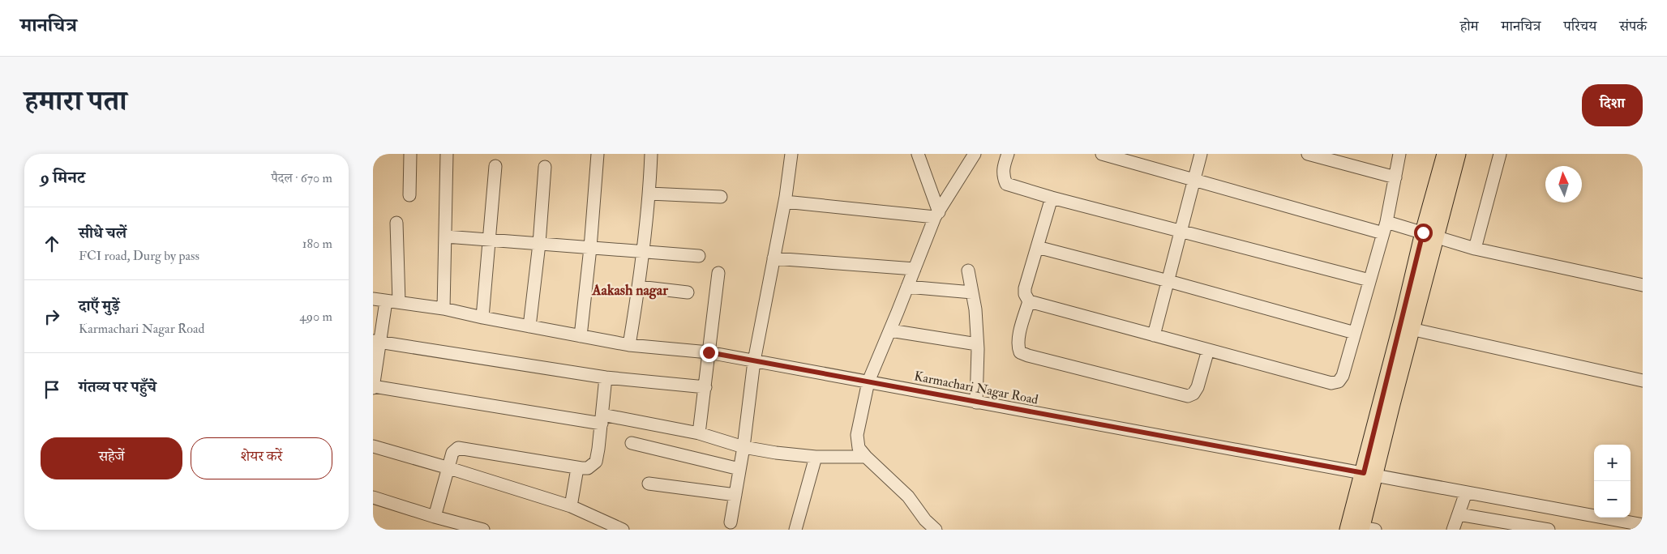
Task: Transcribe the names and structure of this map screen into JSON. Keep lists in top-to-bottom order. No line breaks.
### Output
{"streets":{"street":["Karmachari Nagar Road"]},"districts":["Aakash nagar"],"north":"top","page":{"header":"मानचित्र","nav":["होम","मानचित्र","परिचय","संपर्क"],"title":"हमारा पता","buttons":["दिशा",["सहेजें","शेयर करें"]],"heading":["9 मिनट","पैदल · 670 m"],"list":[["सीधे चलें","FCI road, Durg by pass","180 m"],["दाएँ मुड़ें","Karmachari Nagar Road","490 m"],"गंतव्य पर पहुँचे"],"map_buttons":["+","−"]}}
